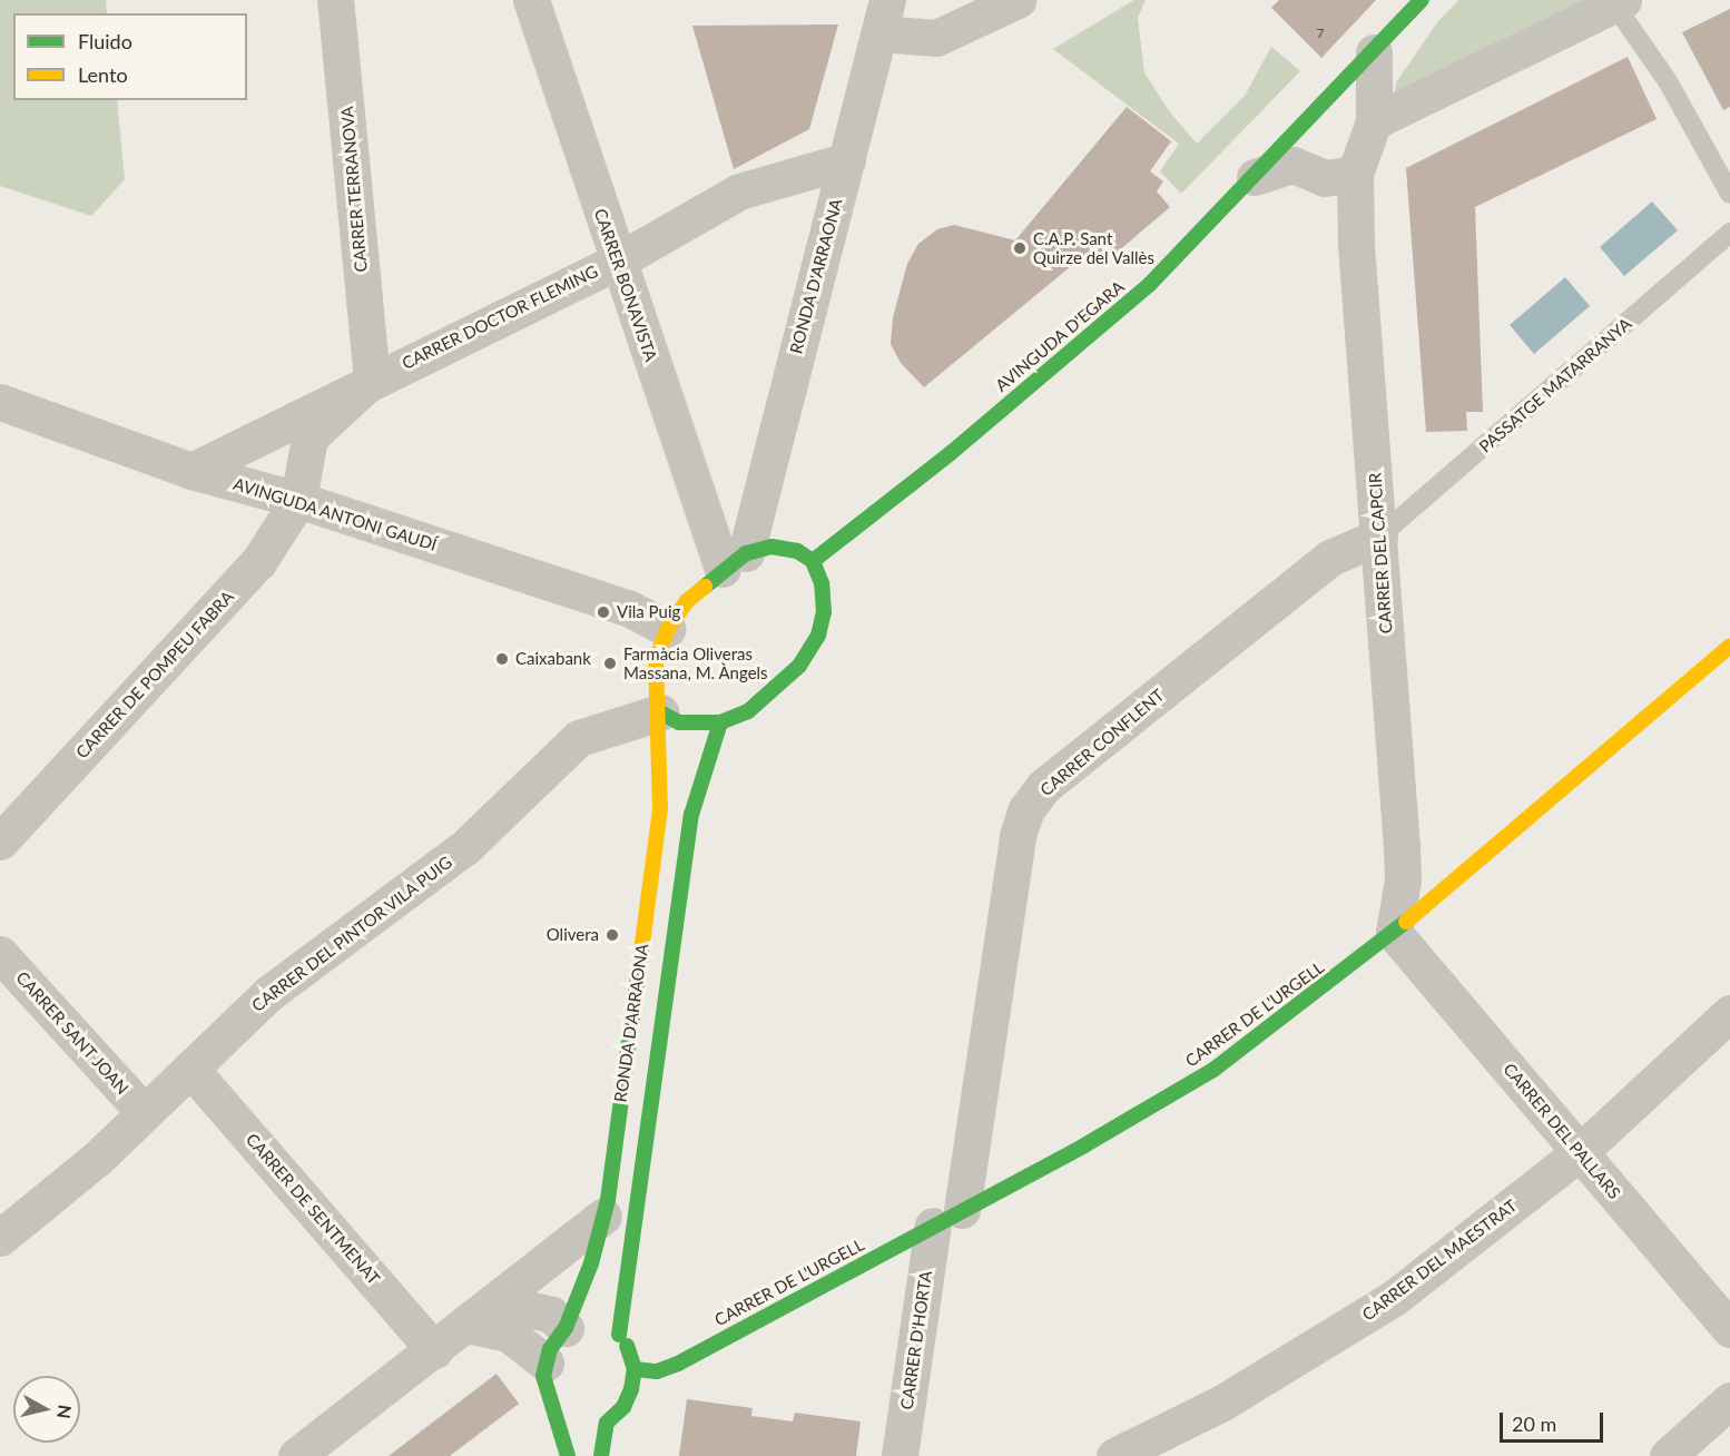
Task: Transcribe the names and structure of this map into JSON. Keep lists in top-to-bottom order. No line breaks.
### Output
{"streets":{"street":["CARRER TERRANOVA","RONDA D'ARRAONA","CARRER BONAVISTA","CARRER DOCTOR FLEMING","AVINGUDA D'EGARA","AVINGUDA ANTONI GAUDÍ","CARRER DEL CAPCIR","CARRER DE POMPEU FABRA","CARRER CONFLENT","CARRER DEL PINTOR VILA PUIG","CARRER DE L'URGELL","CARRER SANT JOAN","CARRER DEL PALLARS","CARRER DE SENTMENAT","CARRER DEL MAESTRAT","CARRER D'HORTA"],"lane":["PASSATGE MATARRANYA"]},"crossings":[["CARRER TERRANOVA","CARRER DOCTOR FLEMING"],["RONDA D'ARRAONA","CARRER BONAVISTA"],["RONDA D'ARRAONA","CARRER DOCTOR FLEMING"],["RONDA D'ARRAONA","AVINGUDA D'EGARA"],["RONDA D'ARRAONA","AVINGUDA ANTONI GAUDÍ"],["RONDA D'ARRAONA","CARRER DEL PINTOR VILA PUIG"],["RONDA D'ARRAONA","CARRER DE L'URGELL"],["CARRER BONAVISTA","CARRER DOCTOR FLEMING"],["CARRER BONAVISTA","AVINGUDA D'EGARA"],["CARRER BONAVISTA","AVINGUDA ANTONI GAUDÍ"],["CARRER BONAVISTA","CARRER DEL PINTOR VILA PUIG"],["CARRER DOCTOR FLEMING","AVINGUDA ANTONI GAUDÍ"],["CARRER DOCTOR FLEMING","CARRER DE POMPEU FABRA"],["AVINGUDA D'EGARA","AVINGUDA ANTONI GAUDÍ"],["AVINGUDA D'EGARA","CARRER DEL PINTOR VILA PUIG"],["PASSATGE MATARRANYA","CARRER DEL CAPCIR"],["PASSATGE MATARRANYA","CARRER CONFLENT"],["AVINGUDA ANTONI GAUDÍ","CARRER DE POMPEU FABRA"],["AVINGUDA ANTONI GAUDÍ","CARRER DEL PINTOR VILA PUIG"],["CARRER DEL CAPCIR","CARRER CONFLENT"],["CARRER DEL CAPCIR","CARRER DE L'URGELL"],["CARRER DEL CAPCIR","CARRER DEL PALLARS"],["CARRER CONFLENT","CARRER DE L'URGELL"],["CARRER CONFLENT","CARRER D'HORTA"],["CARRER DEL PINTOR VILA PUIG","CARRER SANT JOAN"],["CARRER DEL PINTOR VILA PUIG","CARRER DE SENTMENAT"],["CARRER DE L'URGELL","CARRER DEL PALLARS"],["CARRER DE L'URGELL","CARRER D'HORTA"],["CARRER DEL PALLARS","CARRER DEL MAESTRAT"]],"places":["C.A.P. Sant Quirze del Vallès","Vila Puig","Caixabank","Farmàcia Oliveras Massana, M. Àngels","Olivera"],"house_numbers":["7"],"legend":["Fluido","Lento"],"scale_bar":"20 m","north":"right"}
